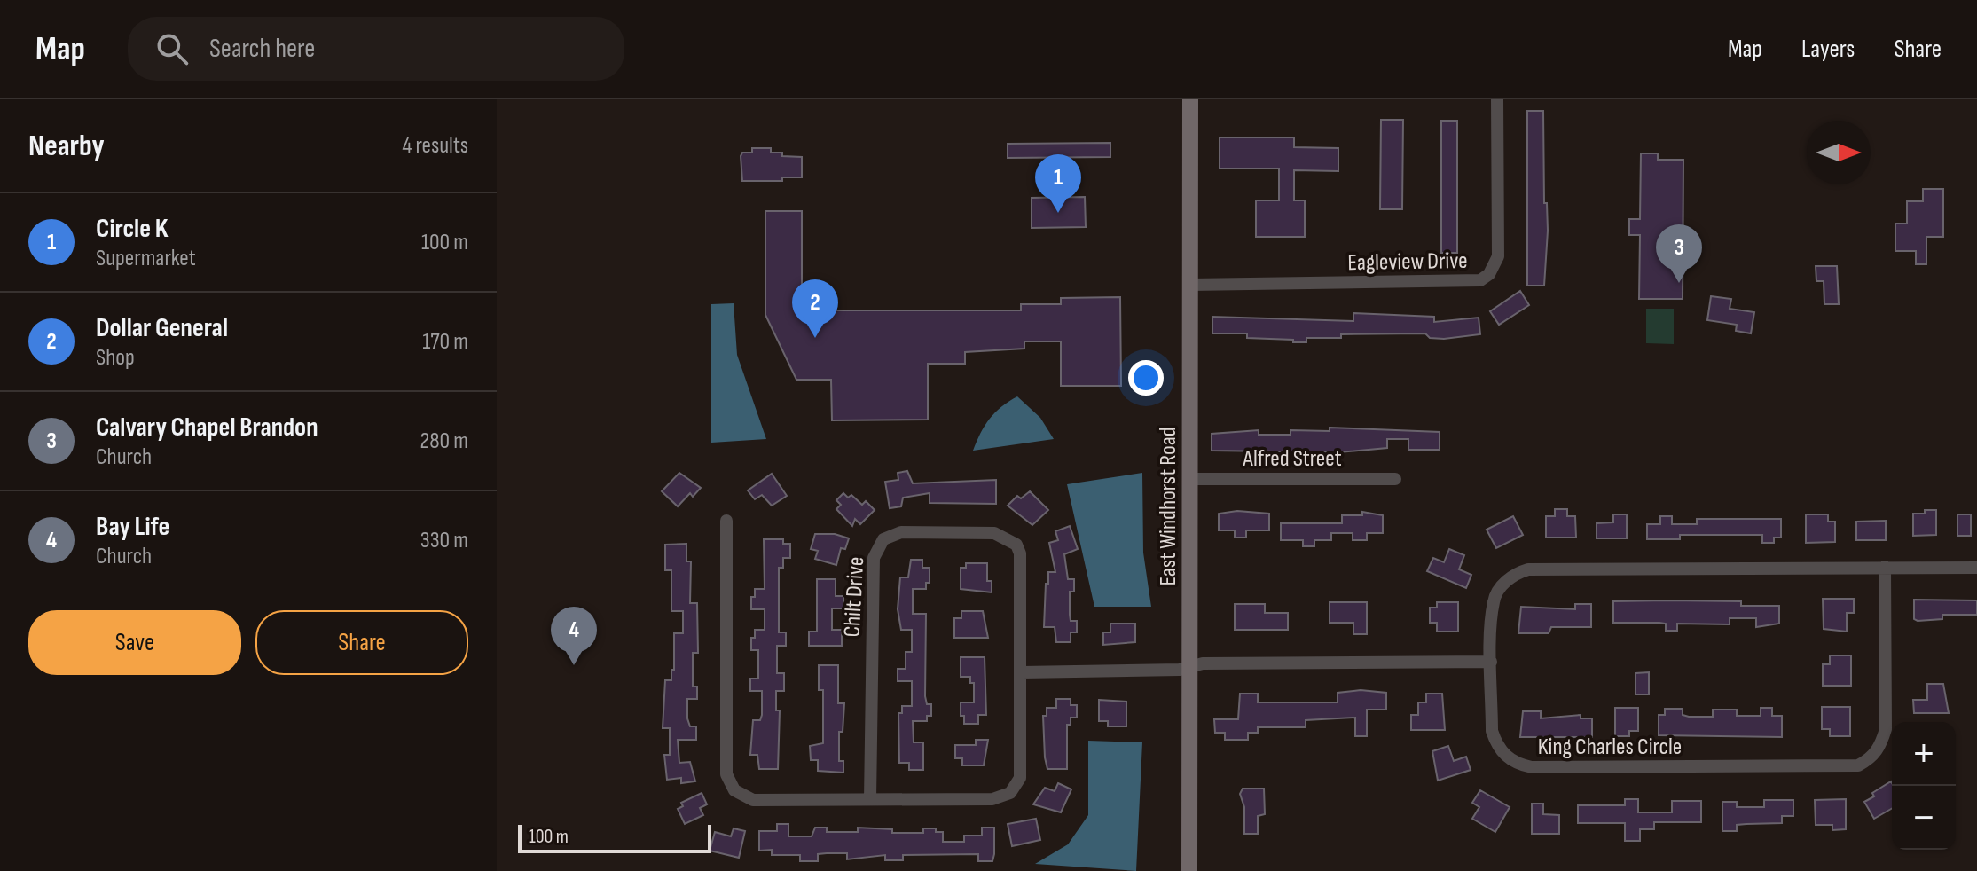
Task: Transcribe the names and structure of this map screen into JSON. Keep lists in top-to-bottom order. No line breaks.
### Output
{"streets":{"street":["Eagleview Drive","Alfred Street","East Windhorst Road","Chilt Drive","King Charles Circle"]},"crossings":[["Eagleview Drive","East Windhorst Road"],["Alfred Street","East Windhorst Road"]],"scale_bar":"100 m","north":"right","page":{"header":"Map","search":"Search here","nav":["Map","Layers","Share"],"heading":["Nearby","4 results"],"pins":["1","3","2","4"],"list":[{"mark":"1","name":"Circle K","note":"Supermarket","value":"100 m"},{"mark":"2","name":"Dollar General","note":"Shop","value":"170 m"},{"mark":"3","name":"Calvary Chapel Brandon","note":"Church","value":"280 m"},{"mark":"4","name":"Bay Life","note":"Church","value":"330 m"}],"buttons":["Save","Share"],"map_buttons":["+","−"],"scale":"100 m"}}
